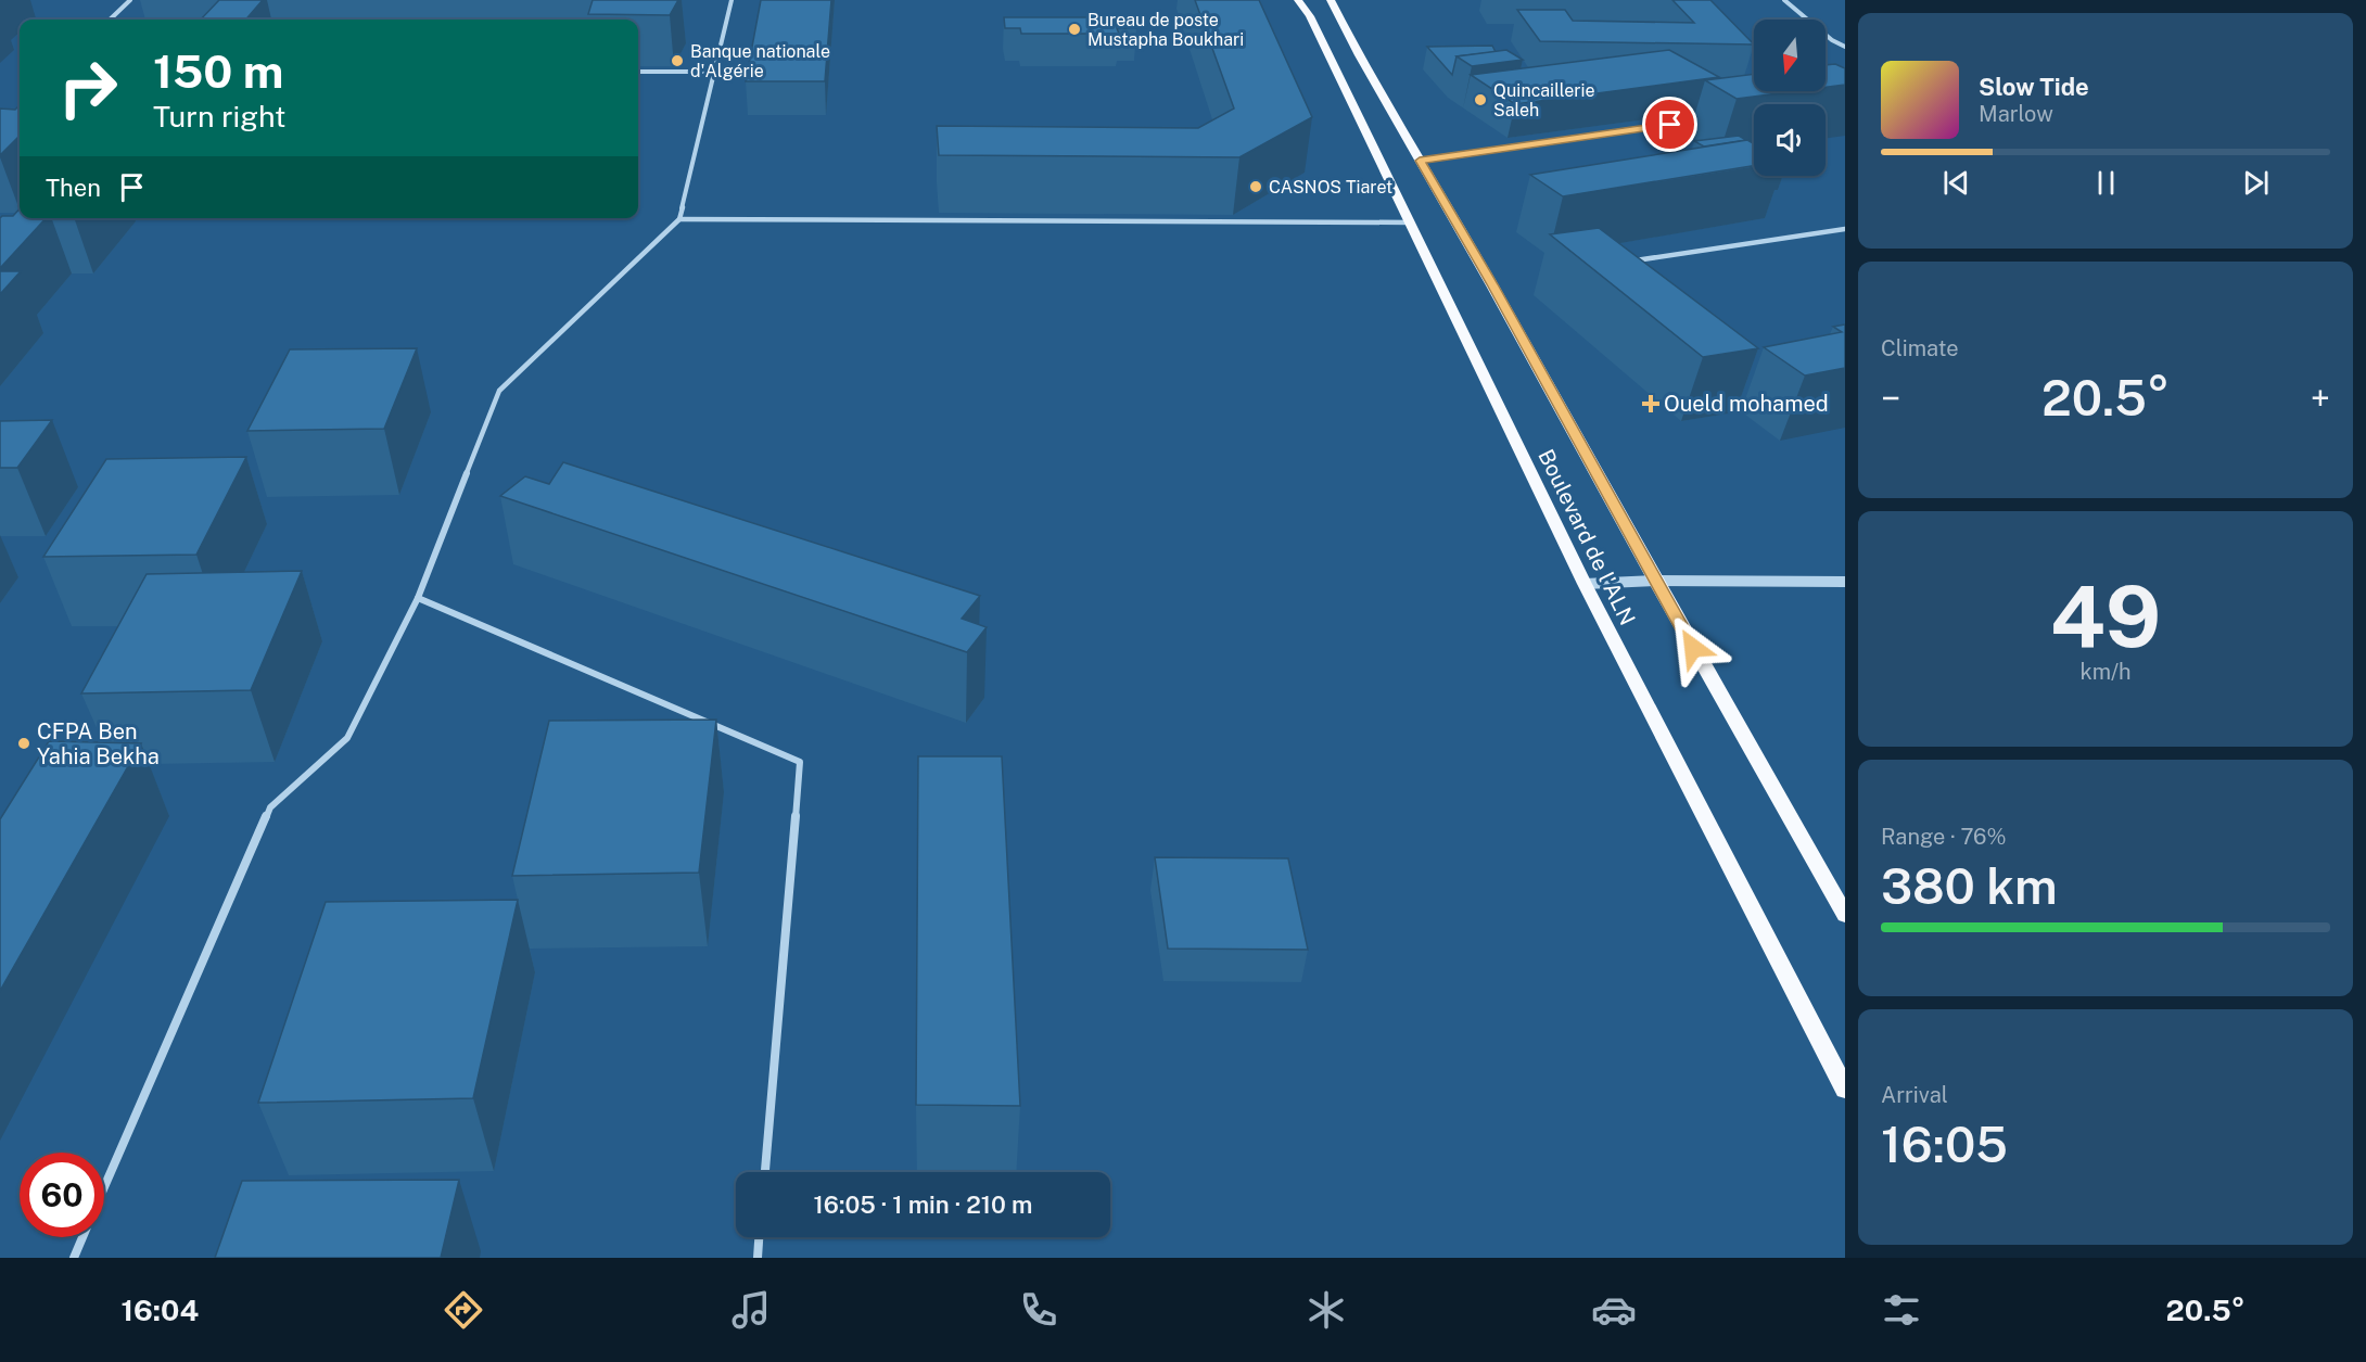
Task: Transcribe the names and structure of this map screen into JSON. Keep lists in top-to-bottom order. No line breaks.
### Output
{"streets":{"main road":["Boulevard de l'ALN"]},"places":{"other":["Bureau de poste Mustapha Boukhari","Banque nationale d'Algérie","Quincaillerie Saleh","CASNOS Tiaret","CFPA Ben Yahia Bekha"],"health":["Oueld mohamed"]},"north":"bottom","page":{"turn":["150 m","Turn right"],"song":["Slow Tide","Marlow"],"then":"Then","tile":["Climate",["49","km/h"],["Range · 76%","380 km"],["Arrival","16:05"]],"heat":["−","20.5°","+"],"limit":"60","trip":"16:05 · 1 min · 210 m","tabs":["16:04","20.5°"]}}
